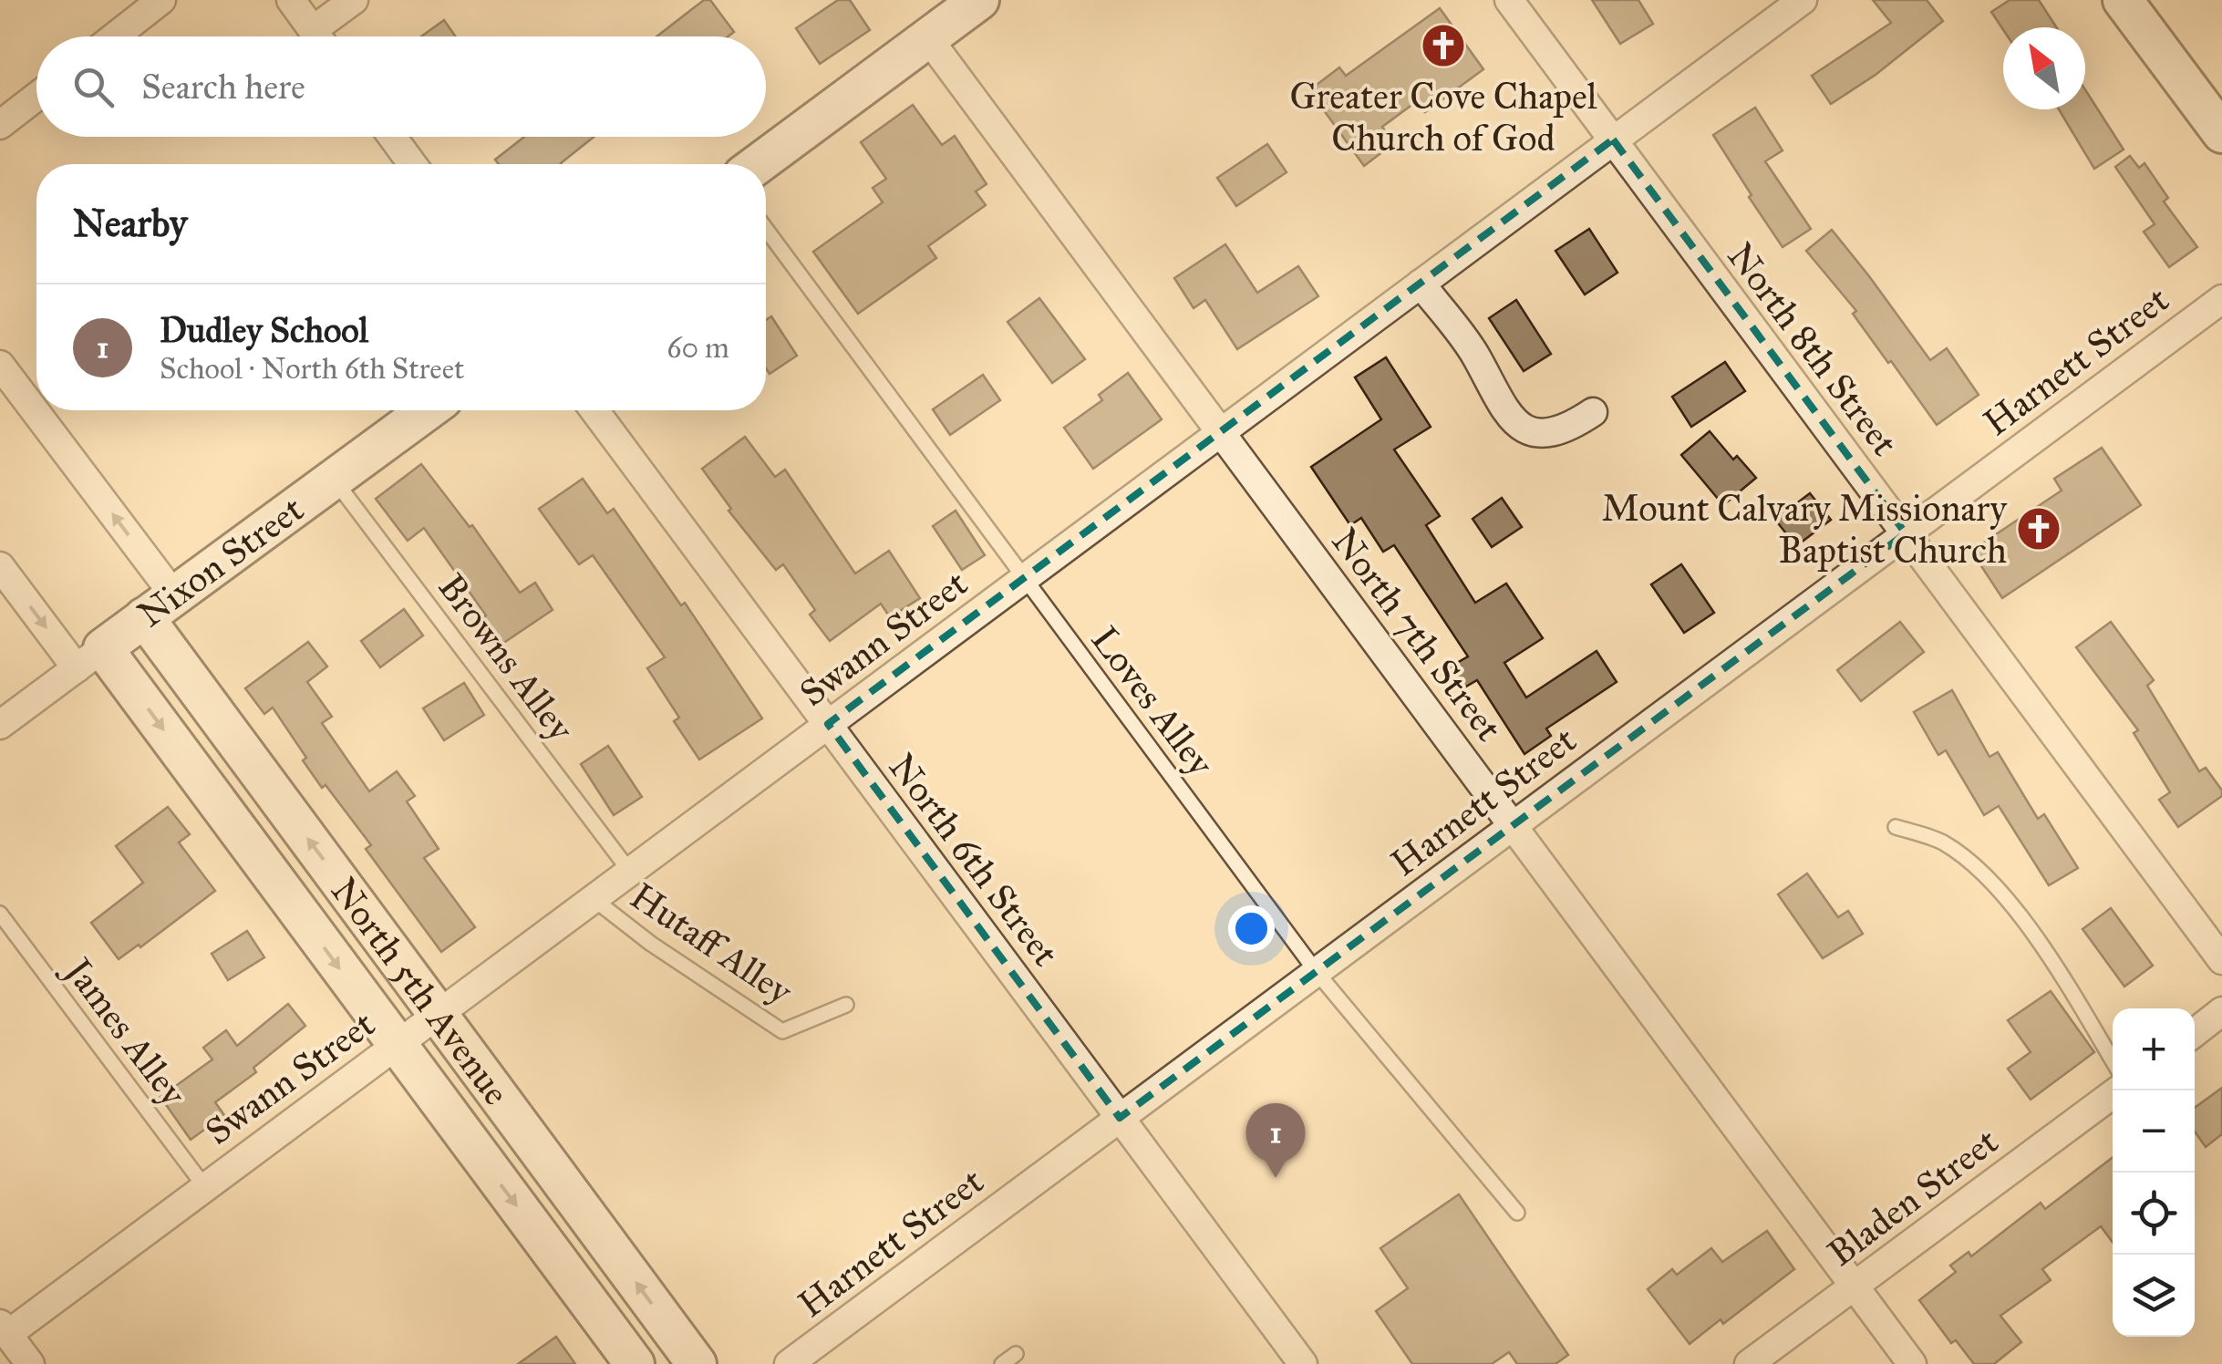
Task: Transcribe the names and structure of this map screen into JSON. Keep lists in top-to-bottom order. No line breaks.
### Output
{"streets":{"street":["North 8th Street","Harnett Street","Nixon Street","North 7th Street","Swann Street","North 6th Street","North 5th Avenue","Bladen Street"],"lane":["Browns Alley","Loves Alley","Hutaff Alley","James Alley"]},"crossings":[["North 8th Street","Harnett Street"],["North 8th Street","Swann Street"],["Harnett Street","North 7th Street"],["Harnett Street","Loves Alley"],["Harnett Street","North 6th Street"],["Nixon Street","Browns Alley"],["Nixon Street","North 5th Avenue"],["North 7th Street","Swann Street"],["North 7th Street","Bladen Street"],["Swann Street","Browns Alley"],["Swann Street","Loves Alley"],["Swann Street","North 6th Street"],["Swann Street","Hutaff Alley"],["Swann Street","North 5th Avenue"],["Swann Street","James Alley"]],"places":{"church":["Greater Cove Chapel Church of God","Mount Calvary Missionary Baptist Church"]},"north":"top left","page":{"search":"Search here","heading":"Nearby","list":[{"mark":"1","name":"Dudley School","note":"School · North 6th Street","value":"60 m"}],"map_buttons":["+","−"],"pins":"1"}}
